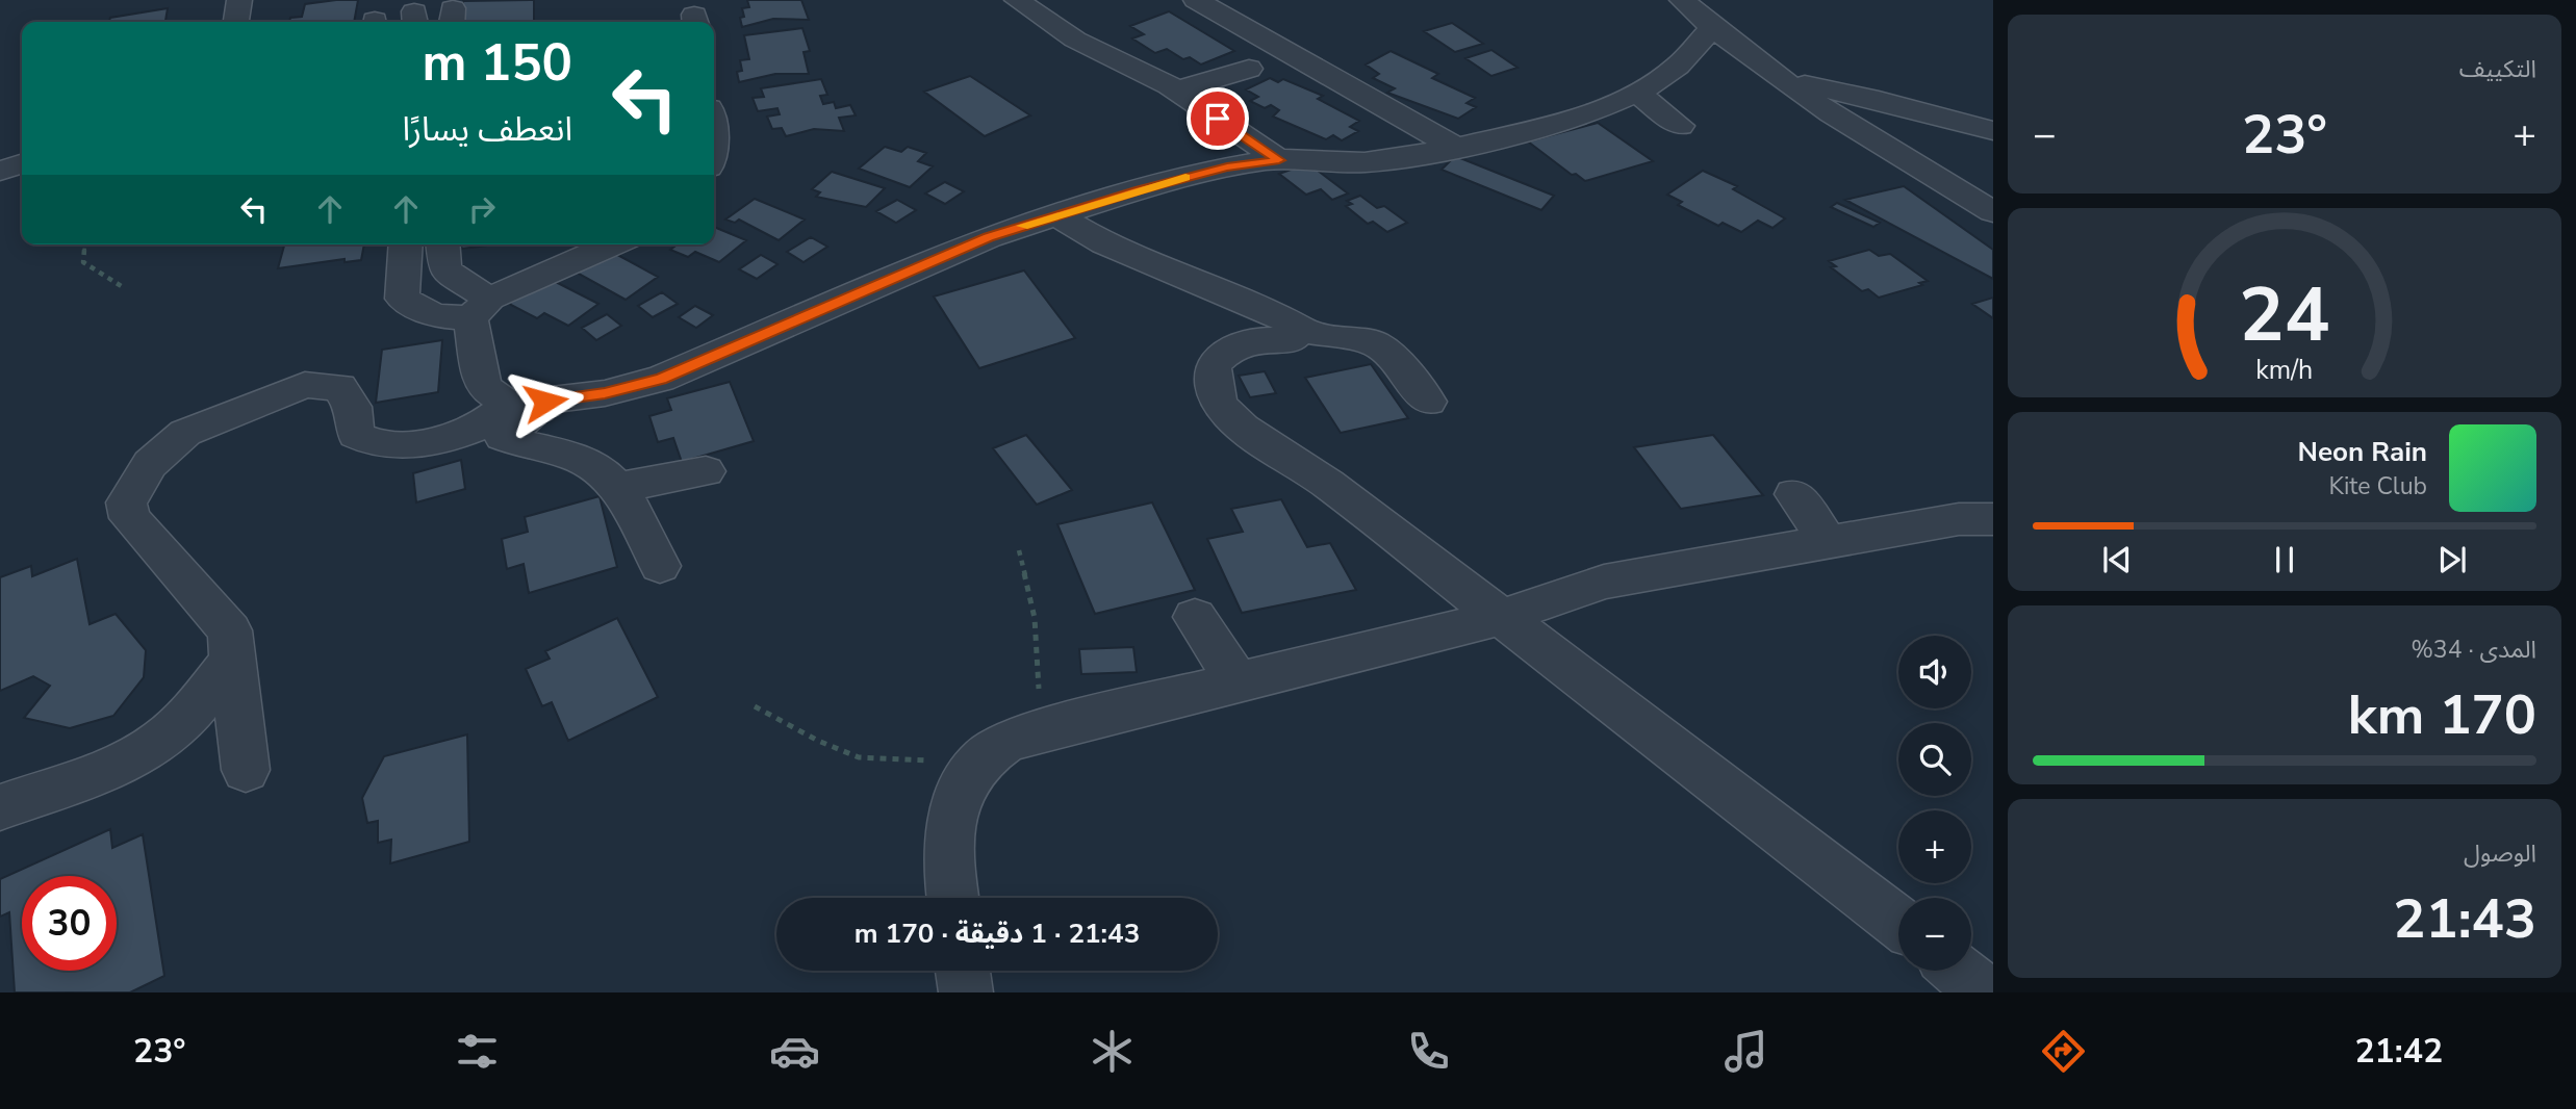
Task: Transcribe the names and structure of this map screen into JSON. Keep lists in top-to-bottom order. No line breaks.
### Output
{"page":{"tile":["التكييف",["المدى · 34%","170 km"],["الوصول","21:43"]],"turn":["150 m","انعطف يسارًا"],"heat":["−","23°","+"],"song":["Neon Rain","Kite Club"],"map_buttons":["+","−"],"limit":"30","trip":"21:43 · 1 دقيقة · 170 m","tabs":["21:42","23°"],"gauge":["24","km/h"]}}
